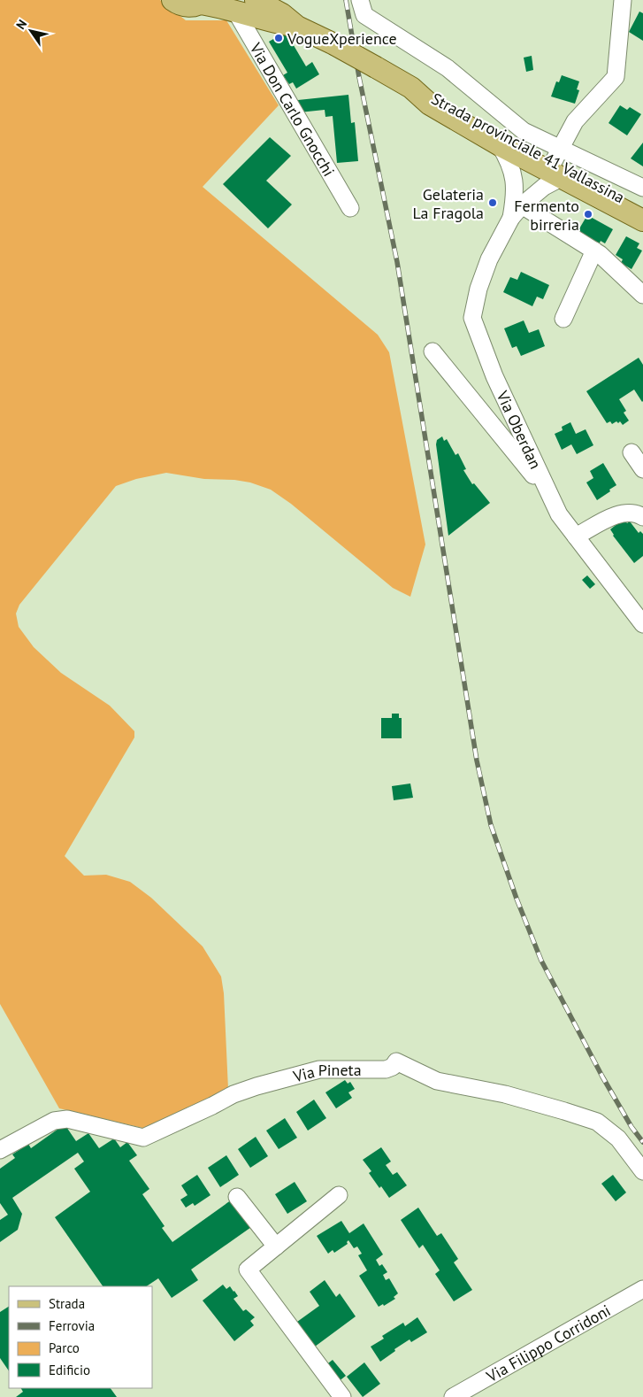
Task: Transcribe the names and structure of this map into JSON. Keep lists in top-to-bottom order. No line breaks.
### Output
{"streets":{"main road":["Strada provinciale 41 Vallassina"],"street":["Via Don Carlo Gnocchi","Via Oberdan","Via Pineta","Via Filippo Corridoni"]},"crossings":[["Via Don Carlo Gnocchi","Strada provinciale 41 Vallassina"],["Strada provinciale 41 Vallassina","Via Oberdan"]],"places":["VogueXperience","Gelateria La Fragola","Fermento birreria"],"legend":["Strada","Ferrovia","Parco","Edificio"],"north":"top left"}
